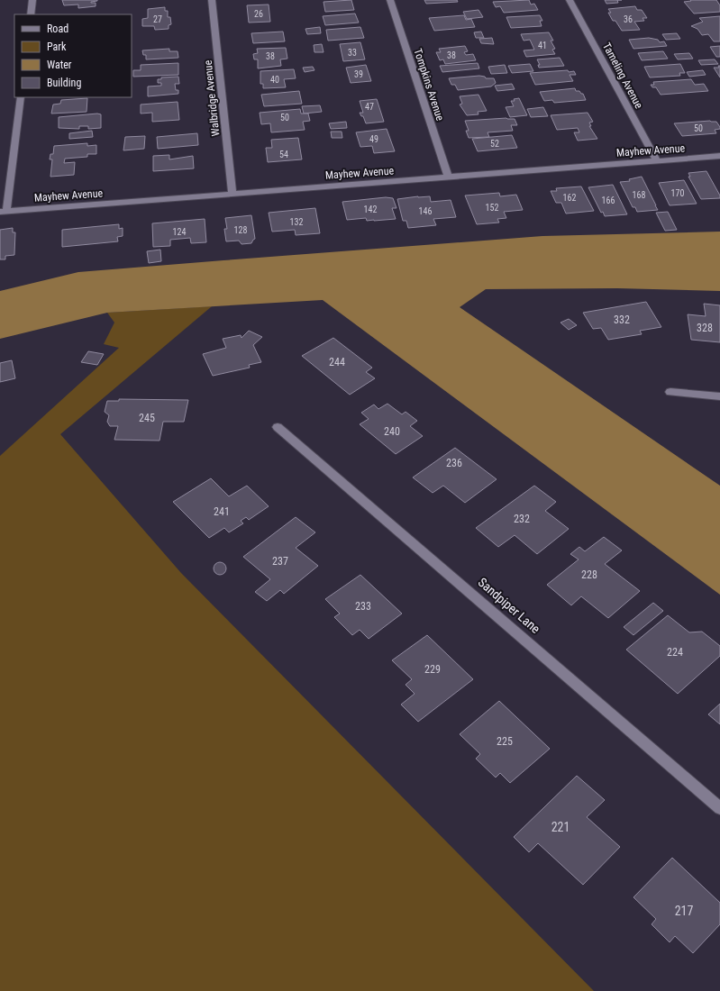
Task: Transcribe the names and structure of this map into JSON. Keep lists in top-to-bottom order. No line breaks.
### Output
{"streets":{"street":["Tameling Avenue","Tompkins Avenue","Walbridge Avenue","Mayhew Avenue","Sandpiper Lane"]},"crossings":[["Tameling Avenue","Mayhew Avenue"],["Tompkins Avenue","Mayhew Avenue"],["Walbridge Avenue","Mayhew Avenue"]],"house_numbers":["26","27","36","41","33","38","38","39","40","47","50","50","49","52","54","170","168","162","166","152","142","146","132","128","124","332","328","244","245","240","236","241","232","237","228","233","224","229","225","221","217"],"legend":["Road","Park","Water","Building"]}
